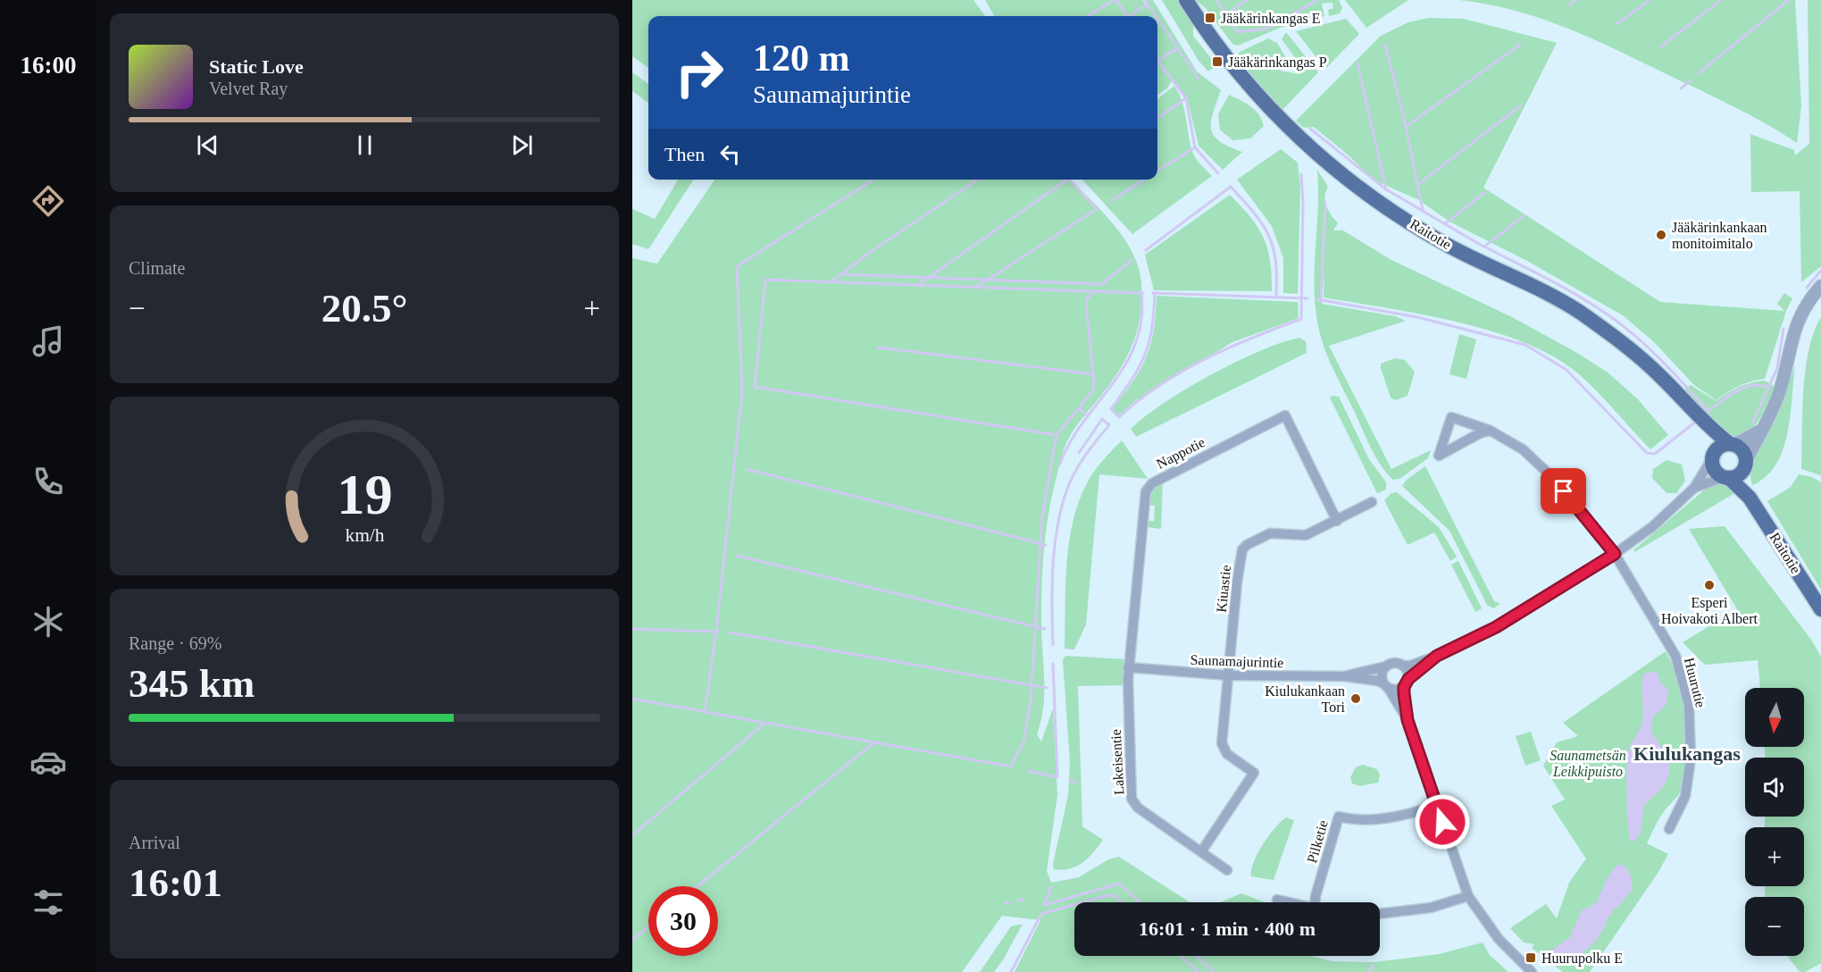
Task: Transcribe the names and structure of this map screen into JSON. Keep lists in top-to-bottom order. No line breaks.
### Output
{"streets":{"main road":["Raitotie"],"street":["Nappotie","Kiuastie","Saunamajurintie","Huurutie","Lakeisentie","Pilketie"]},"crossings":[["Nappotie","Kiuastie"],["Nappotie","Saunamajurintie"],["Nappotie","Lakeisentie"],["Kiuastie","Saunamajurintie"],["Saunamajurintie","Lakeisentie"]],"districts":["Kiulukangas"],"parks":["Saunametsän Leikkipuisto"],"places":{"transit":["Jääkärinkangas E","Jääkärinkangas P","Huurupolku E"],"other":["Jääkärinkankaan monitoimitalo","Esperi Hoivakoti Albert","Kiulukankaan Tori"]},"north":"bottom","page":{"tabs":"16:00","turn":["120 m","Saunamajurintie"],"song":["Static Love","Velvet Ray"],"then":"Then","tile":["Climate",["Range · 69%","345 km"],["Arrival","16:01"]],"heat":["−","20.5°","+"],"map_buttons":["+","−"],"limit":"30","trip":"16:01 · 1 min · 400 m","gauge":["19","km/h"]}}
